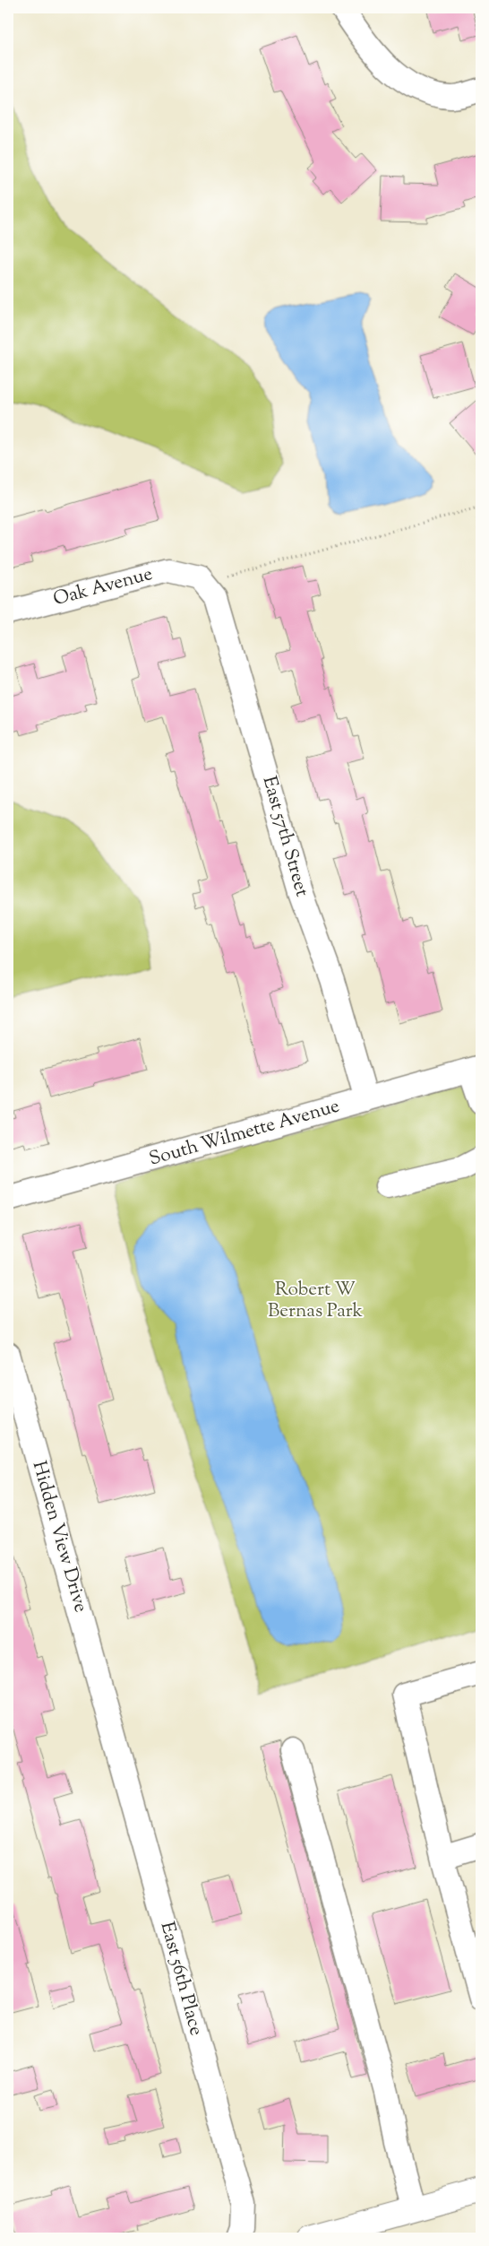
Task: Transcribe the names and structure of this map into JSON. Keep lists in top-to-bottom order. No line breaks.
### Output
{"streets":{"street":["Oak Avenue","East 57th Street","South Wilmette Avenue","Hidden View Drive","East 56th Place"]},"crossings":[["Oak Avenue","East 57th Street"],["East 57th Street","South Wilmette Avenue"],["Hidden View Drive","East 56th Place"]],"parks":["Robert W Bernas Park"]}
